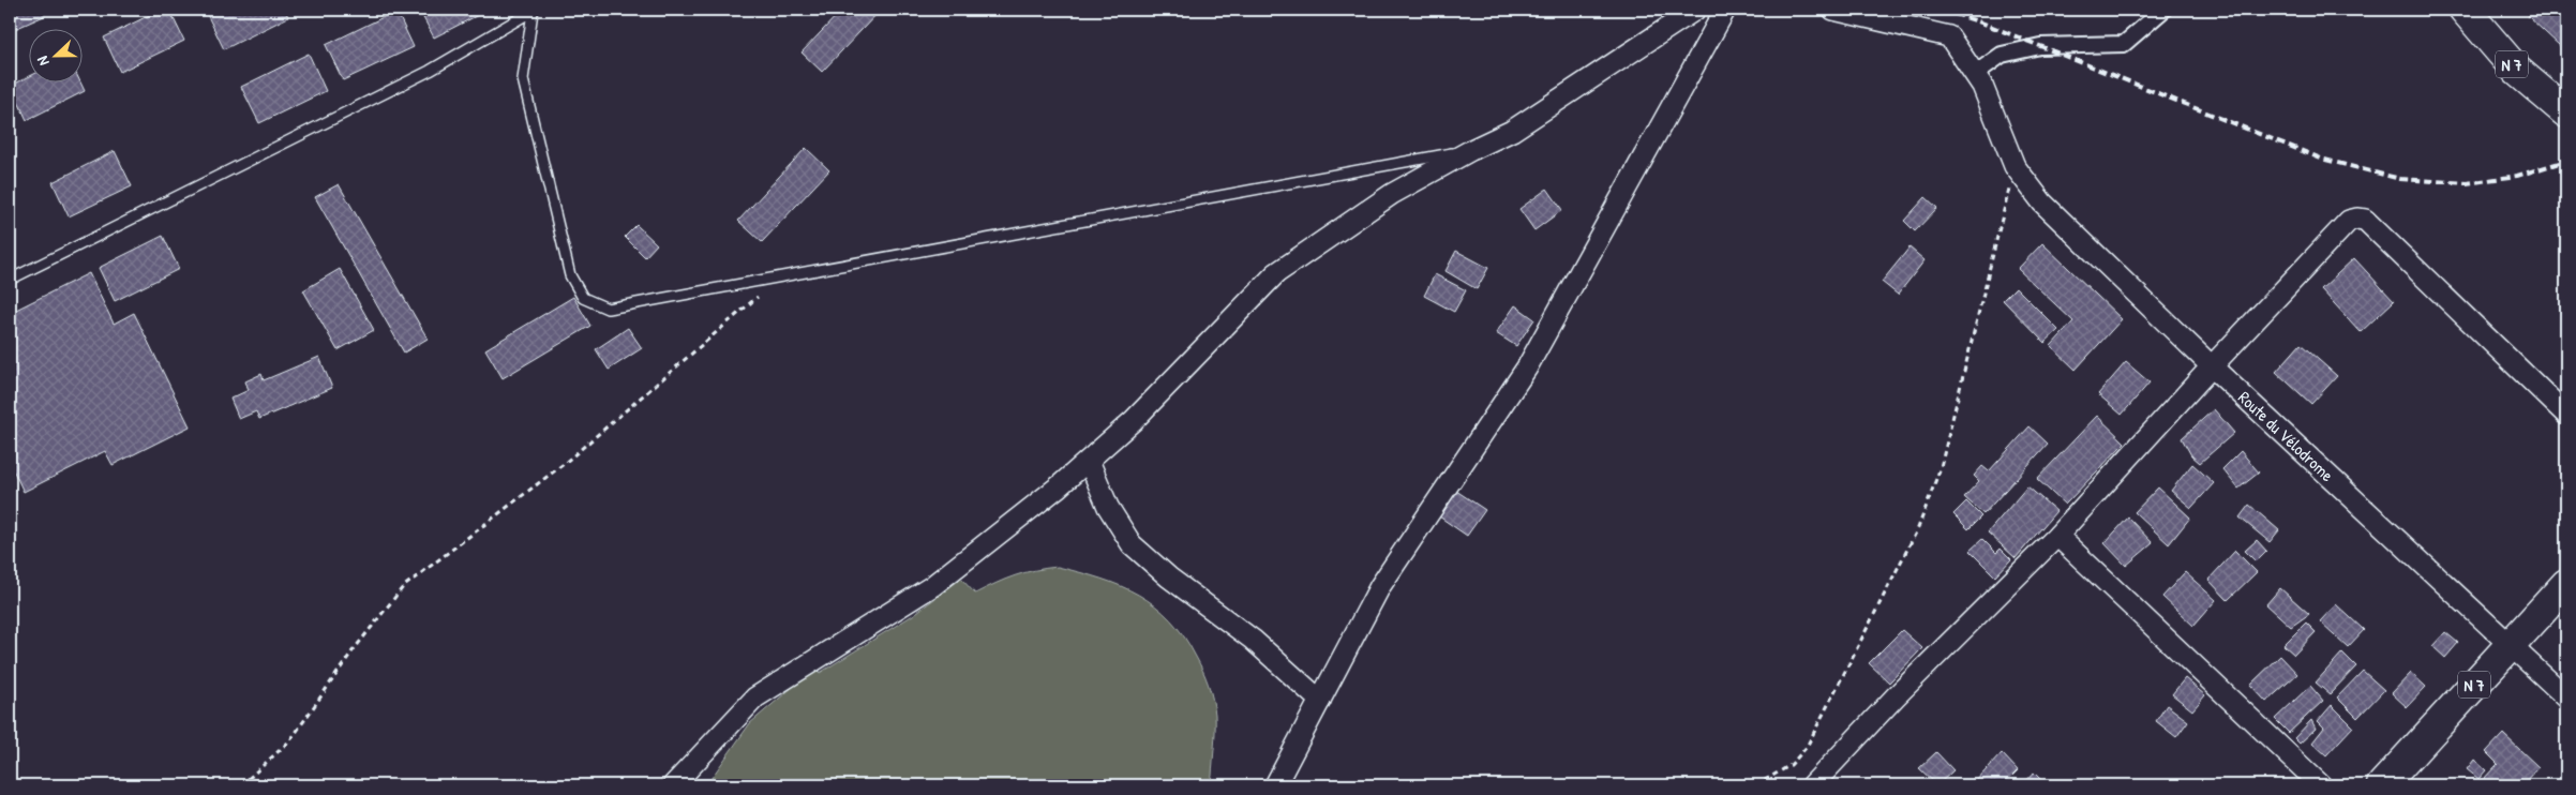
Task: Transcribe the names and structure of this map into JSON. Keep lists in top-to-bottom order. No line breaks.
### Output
{"streets":{"main road":["N 7"],"street":["Route du Vélodrome"]},"crossings":[["N 7","Route du Vélodrome"]],"north":"left"}
